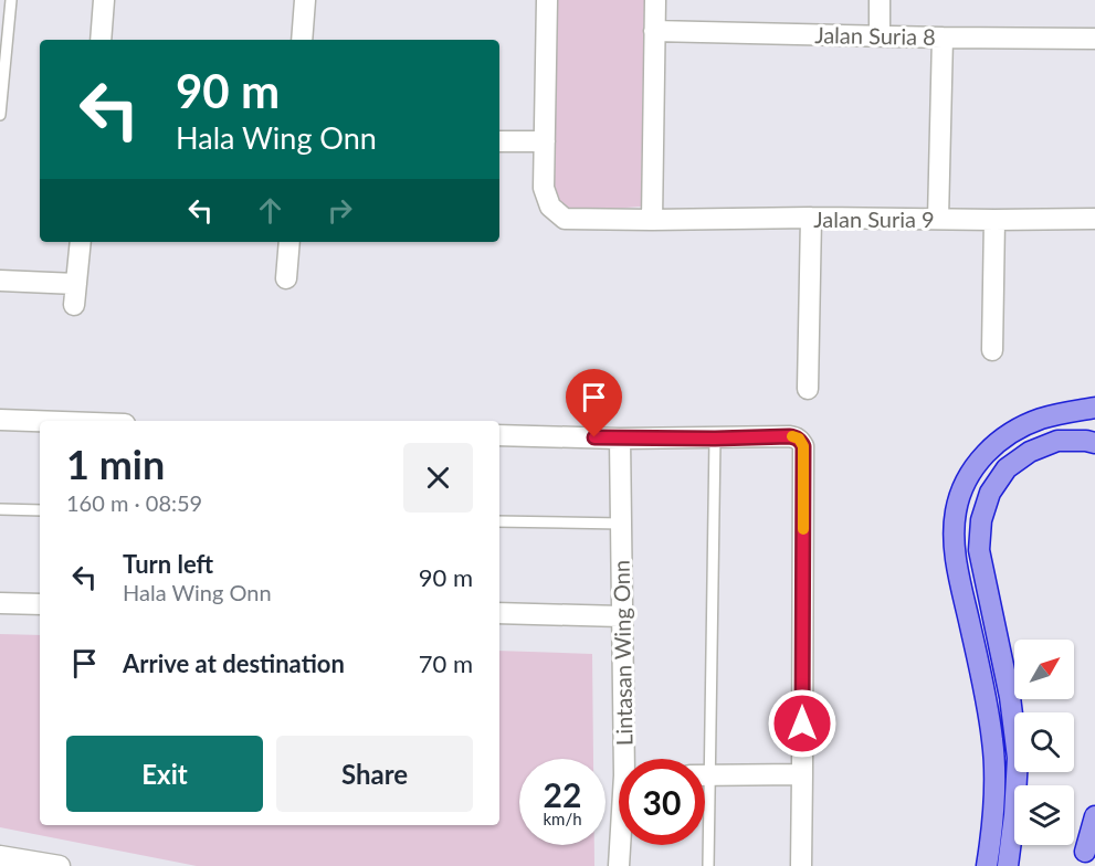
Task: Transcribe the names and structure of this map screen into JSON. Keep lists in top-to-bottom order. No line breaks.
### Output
{"streets":{"street":["Jalan Suria 8","Jalan Suria 9","Lintasan Wing Onn"]},"north":"top right","page":{"turn":["90 m","Hala Wing Onn"],"heading":["1 min","160 m · 08:59"],"list":[{"name":"Turn left","note":"Hala Wing Onn","value":"90 m"},{"name":"Arrive at destination","value":"70 m"}],"buttons":["Exit","Share"],"speed":"22 km/h","limit":"30"}}
